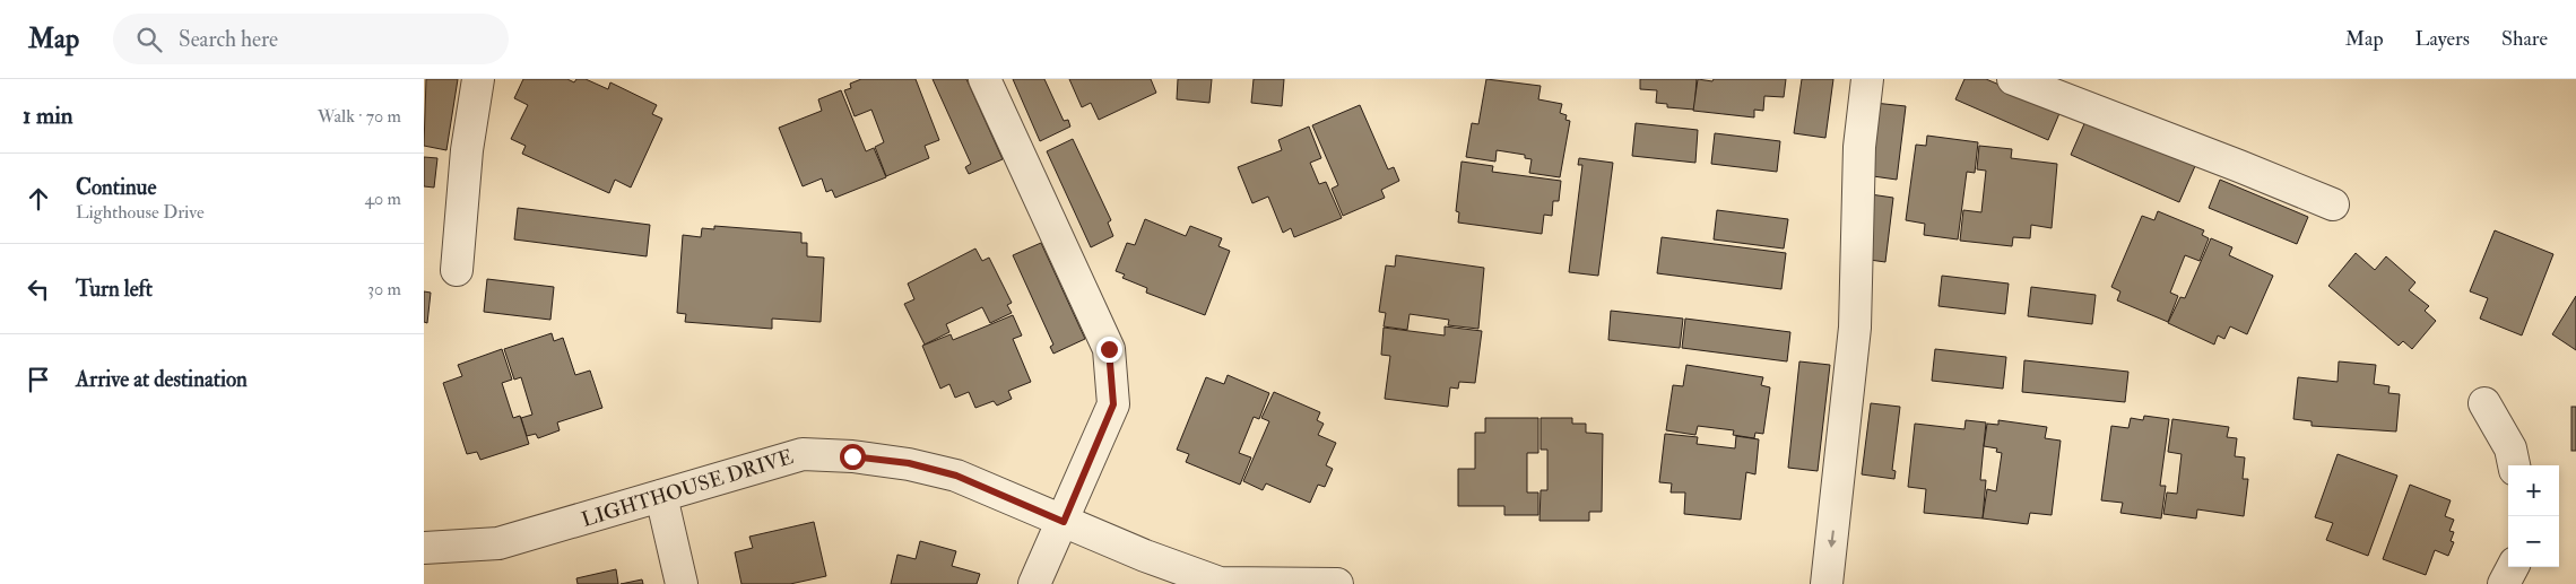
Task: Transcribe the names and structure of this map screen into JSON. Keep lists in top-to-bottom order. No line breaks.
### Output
{"streets":{"street":["LIGHTHOUSE DRIVE"]},"page":{"header":"Map","search":"Search here","nav":["Map","Layers","Share"],"heading":["1 min","Walk · 70 m"],"list":[["Continue","Lighthouse Drive","40 m"],["Turn left","30 m"],"Arrive at destination"],"map_buttons":["+","−"]}}
